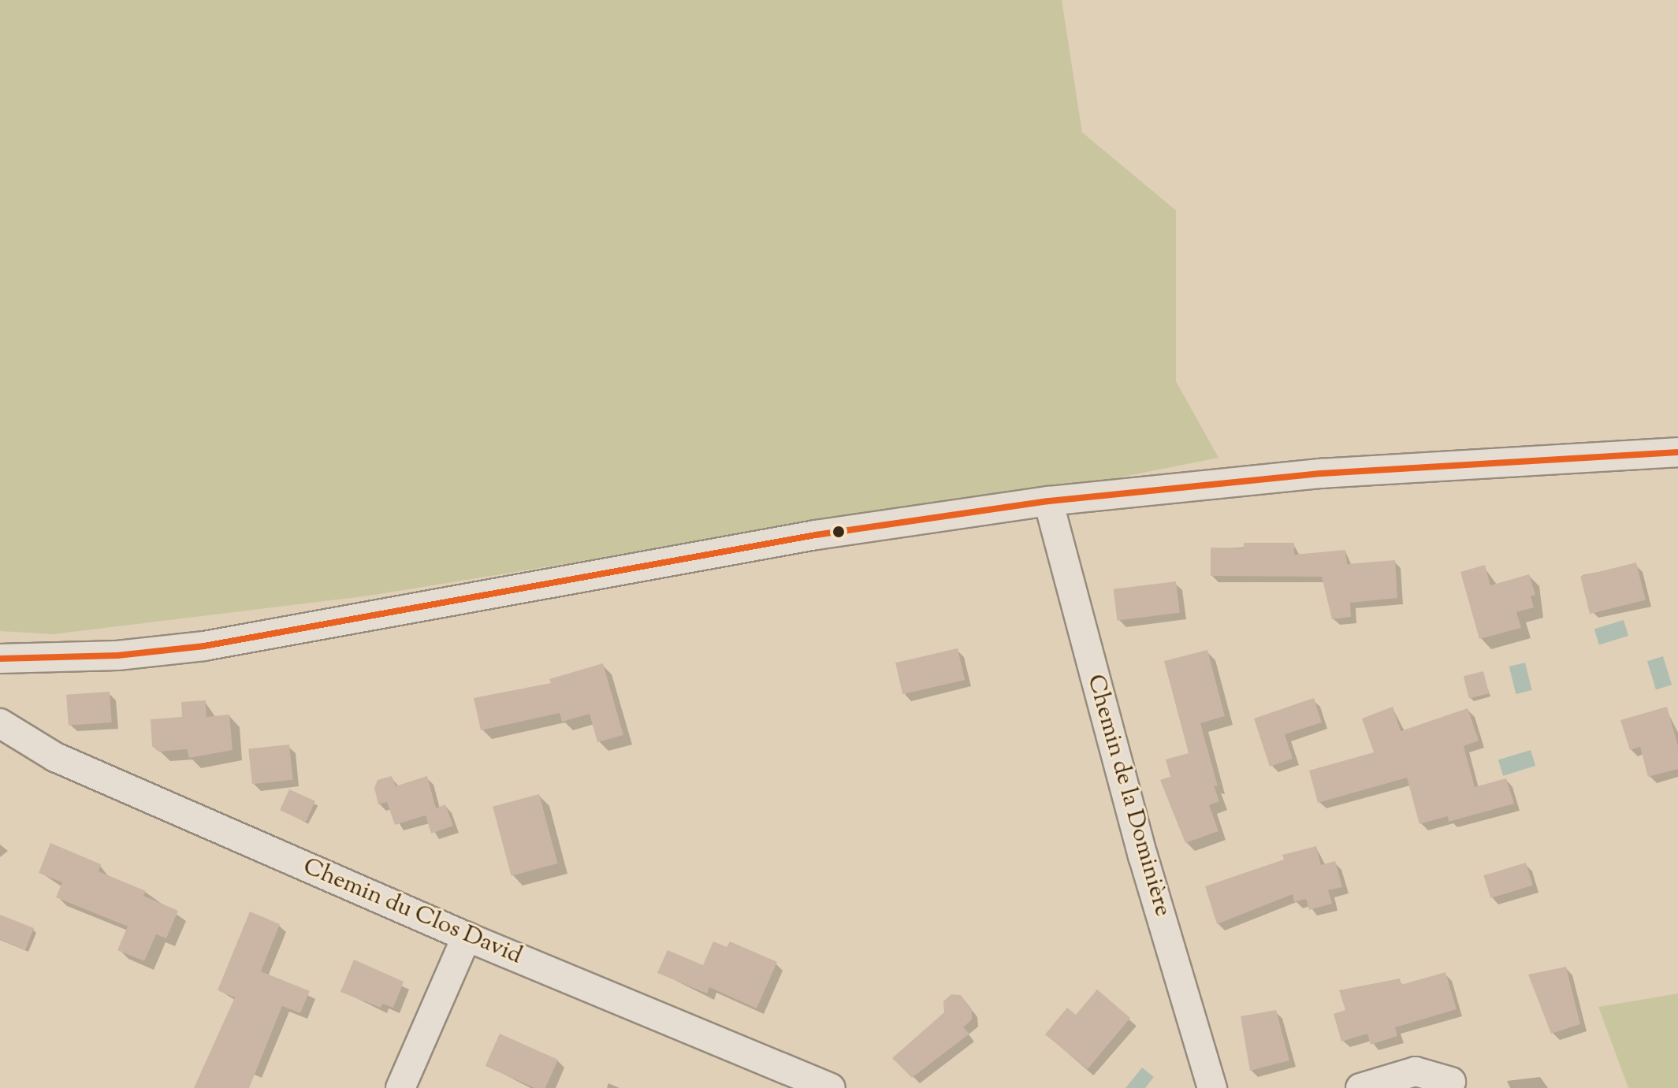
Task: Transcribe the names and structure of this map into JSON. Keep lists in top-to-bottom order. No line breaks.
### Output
{"streets":{"street":["Chemin de la Dominière","Chemin du Clos David"]}}
